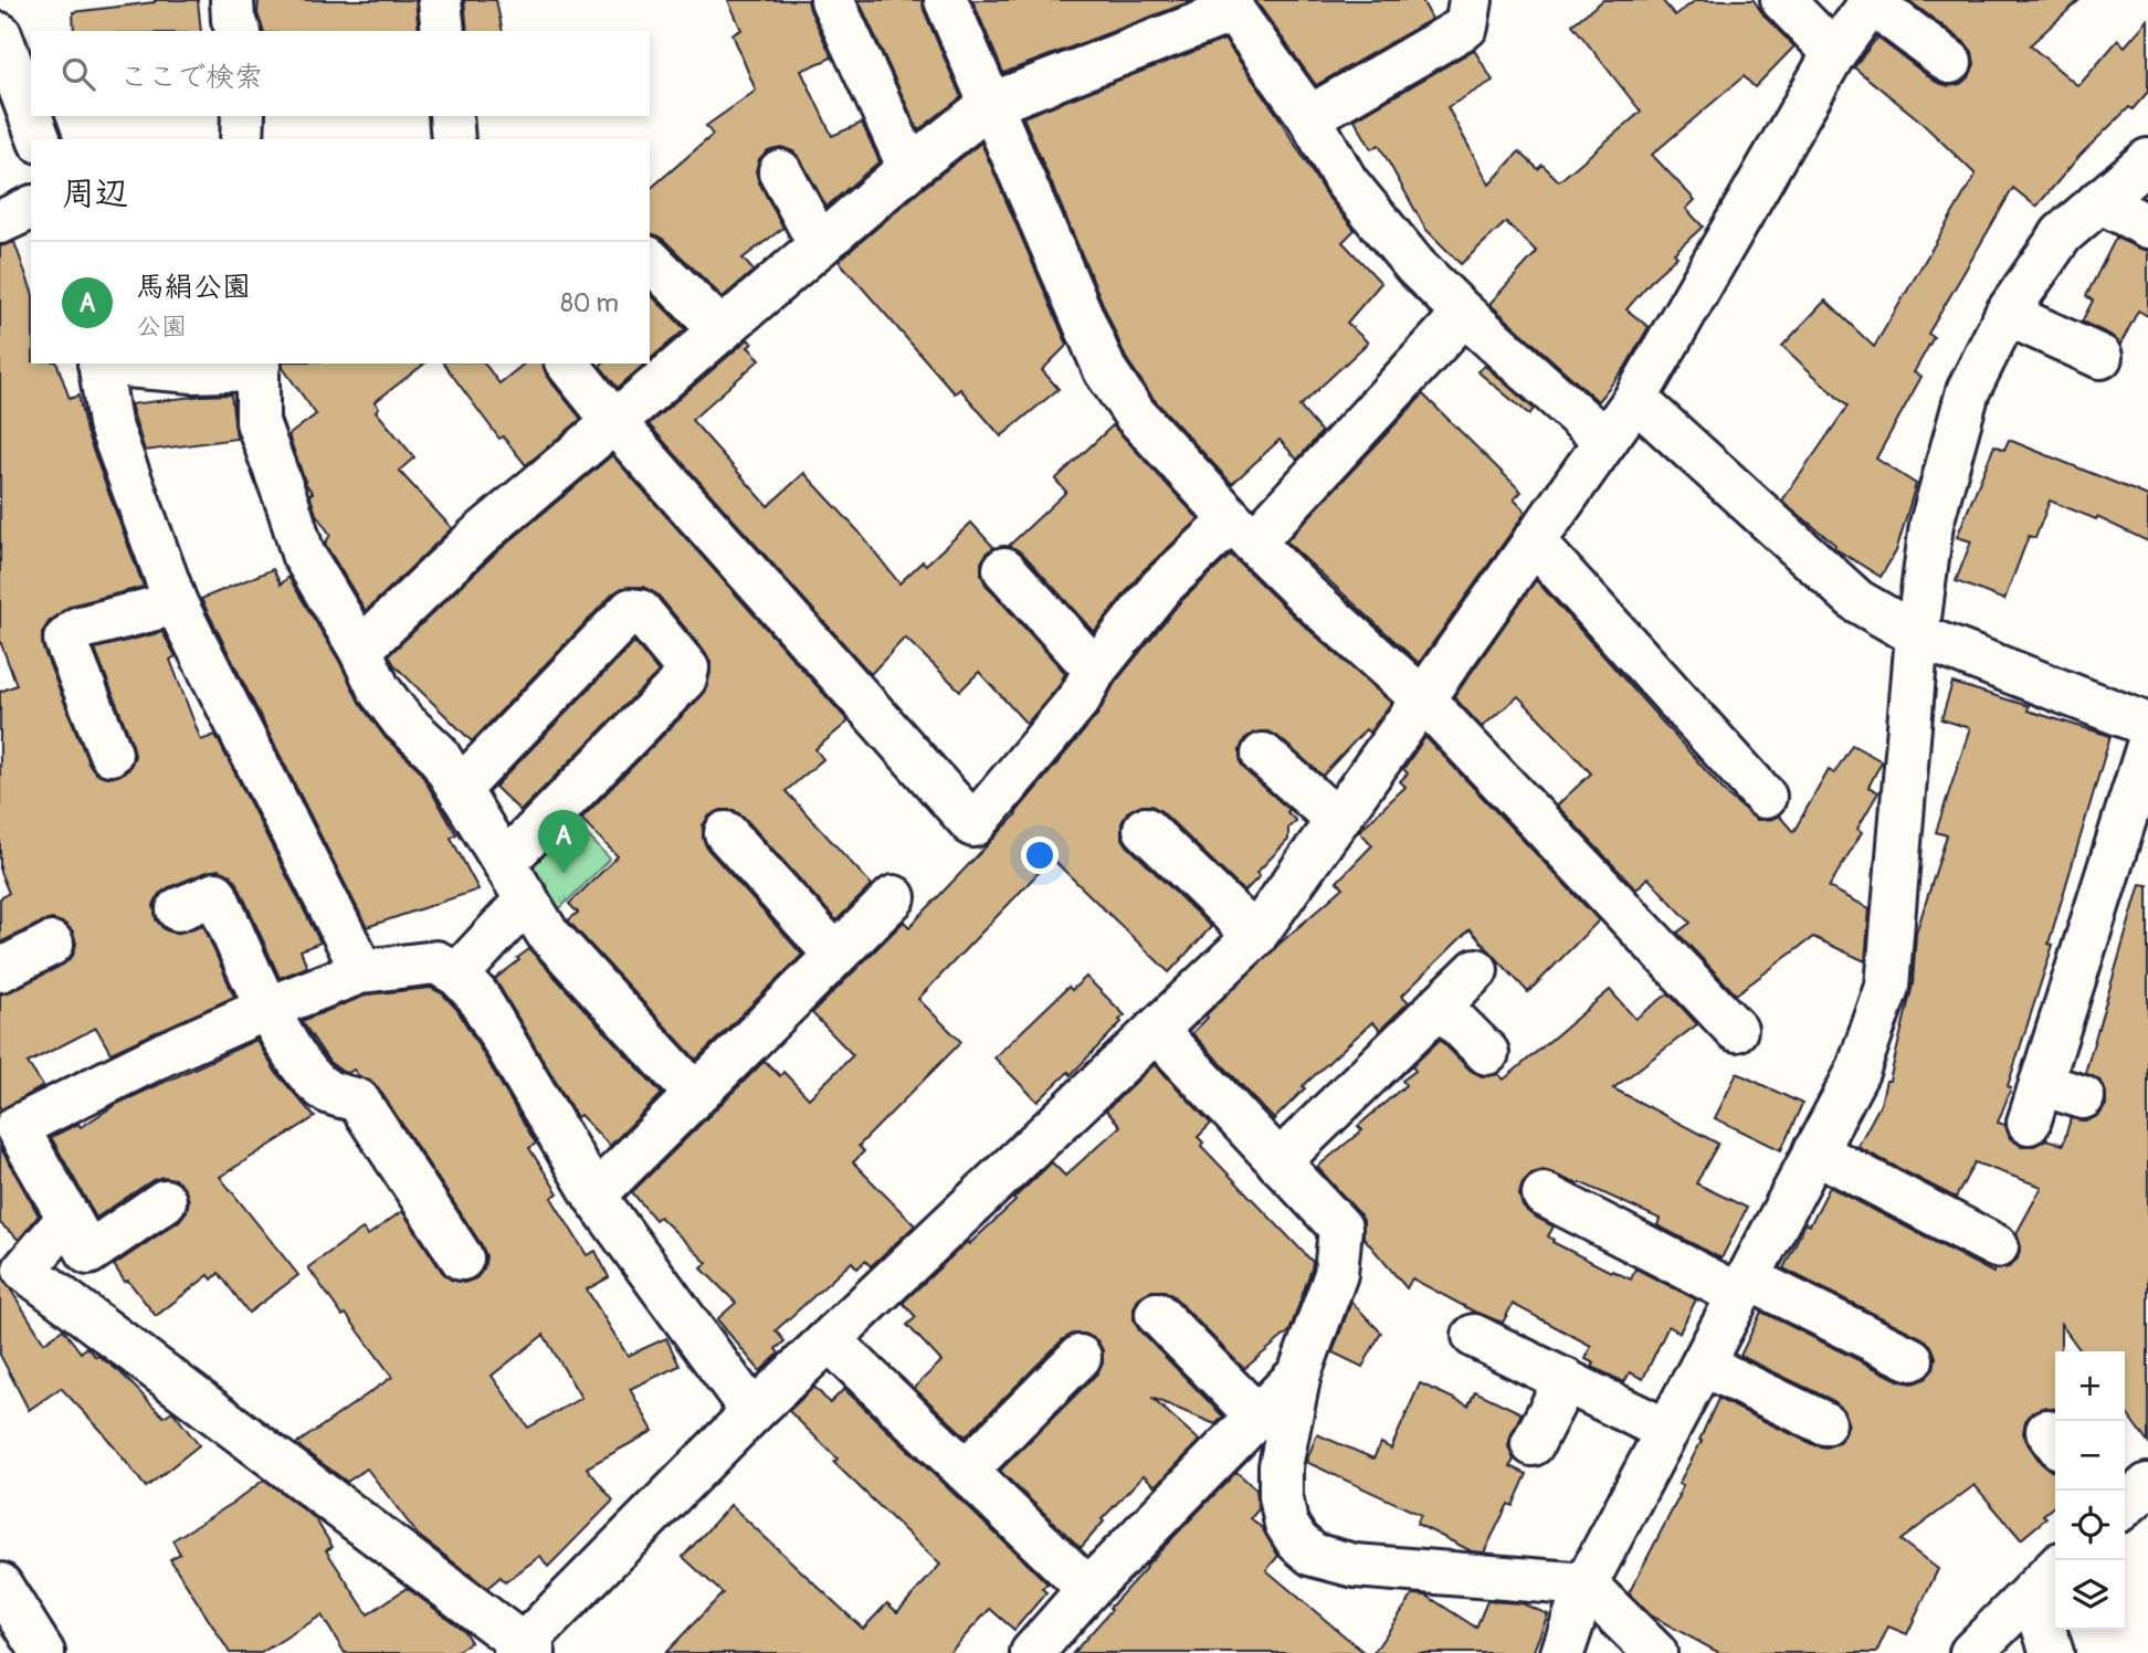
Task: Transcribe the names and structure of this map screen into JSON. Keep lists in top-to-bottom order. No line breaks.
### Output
{"page":{"search":"ここで検索","heading":"周辺","list":[{"mark":"A","name":"馬絹公園","note":"公園","value":"80 m"}],"pins":"A","map_buttons":["+","−"]}}
